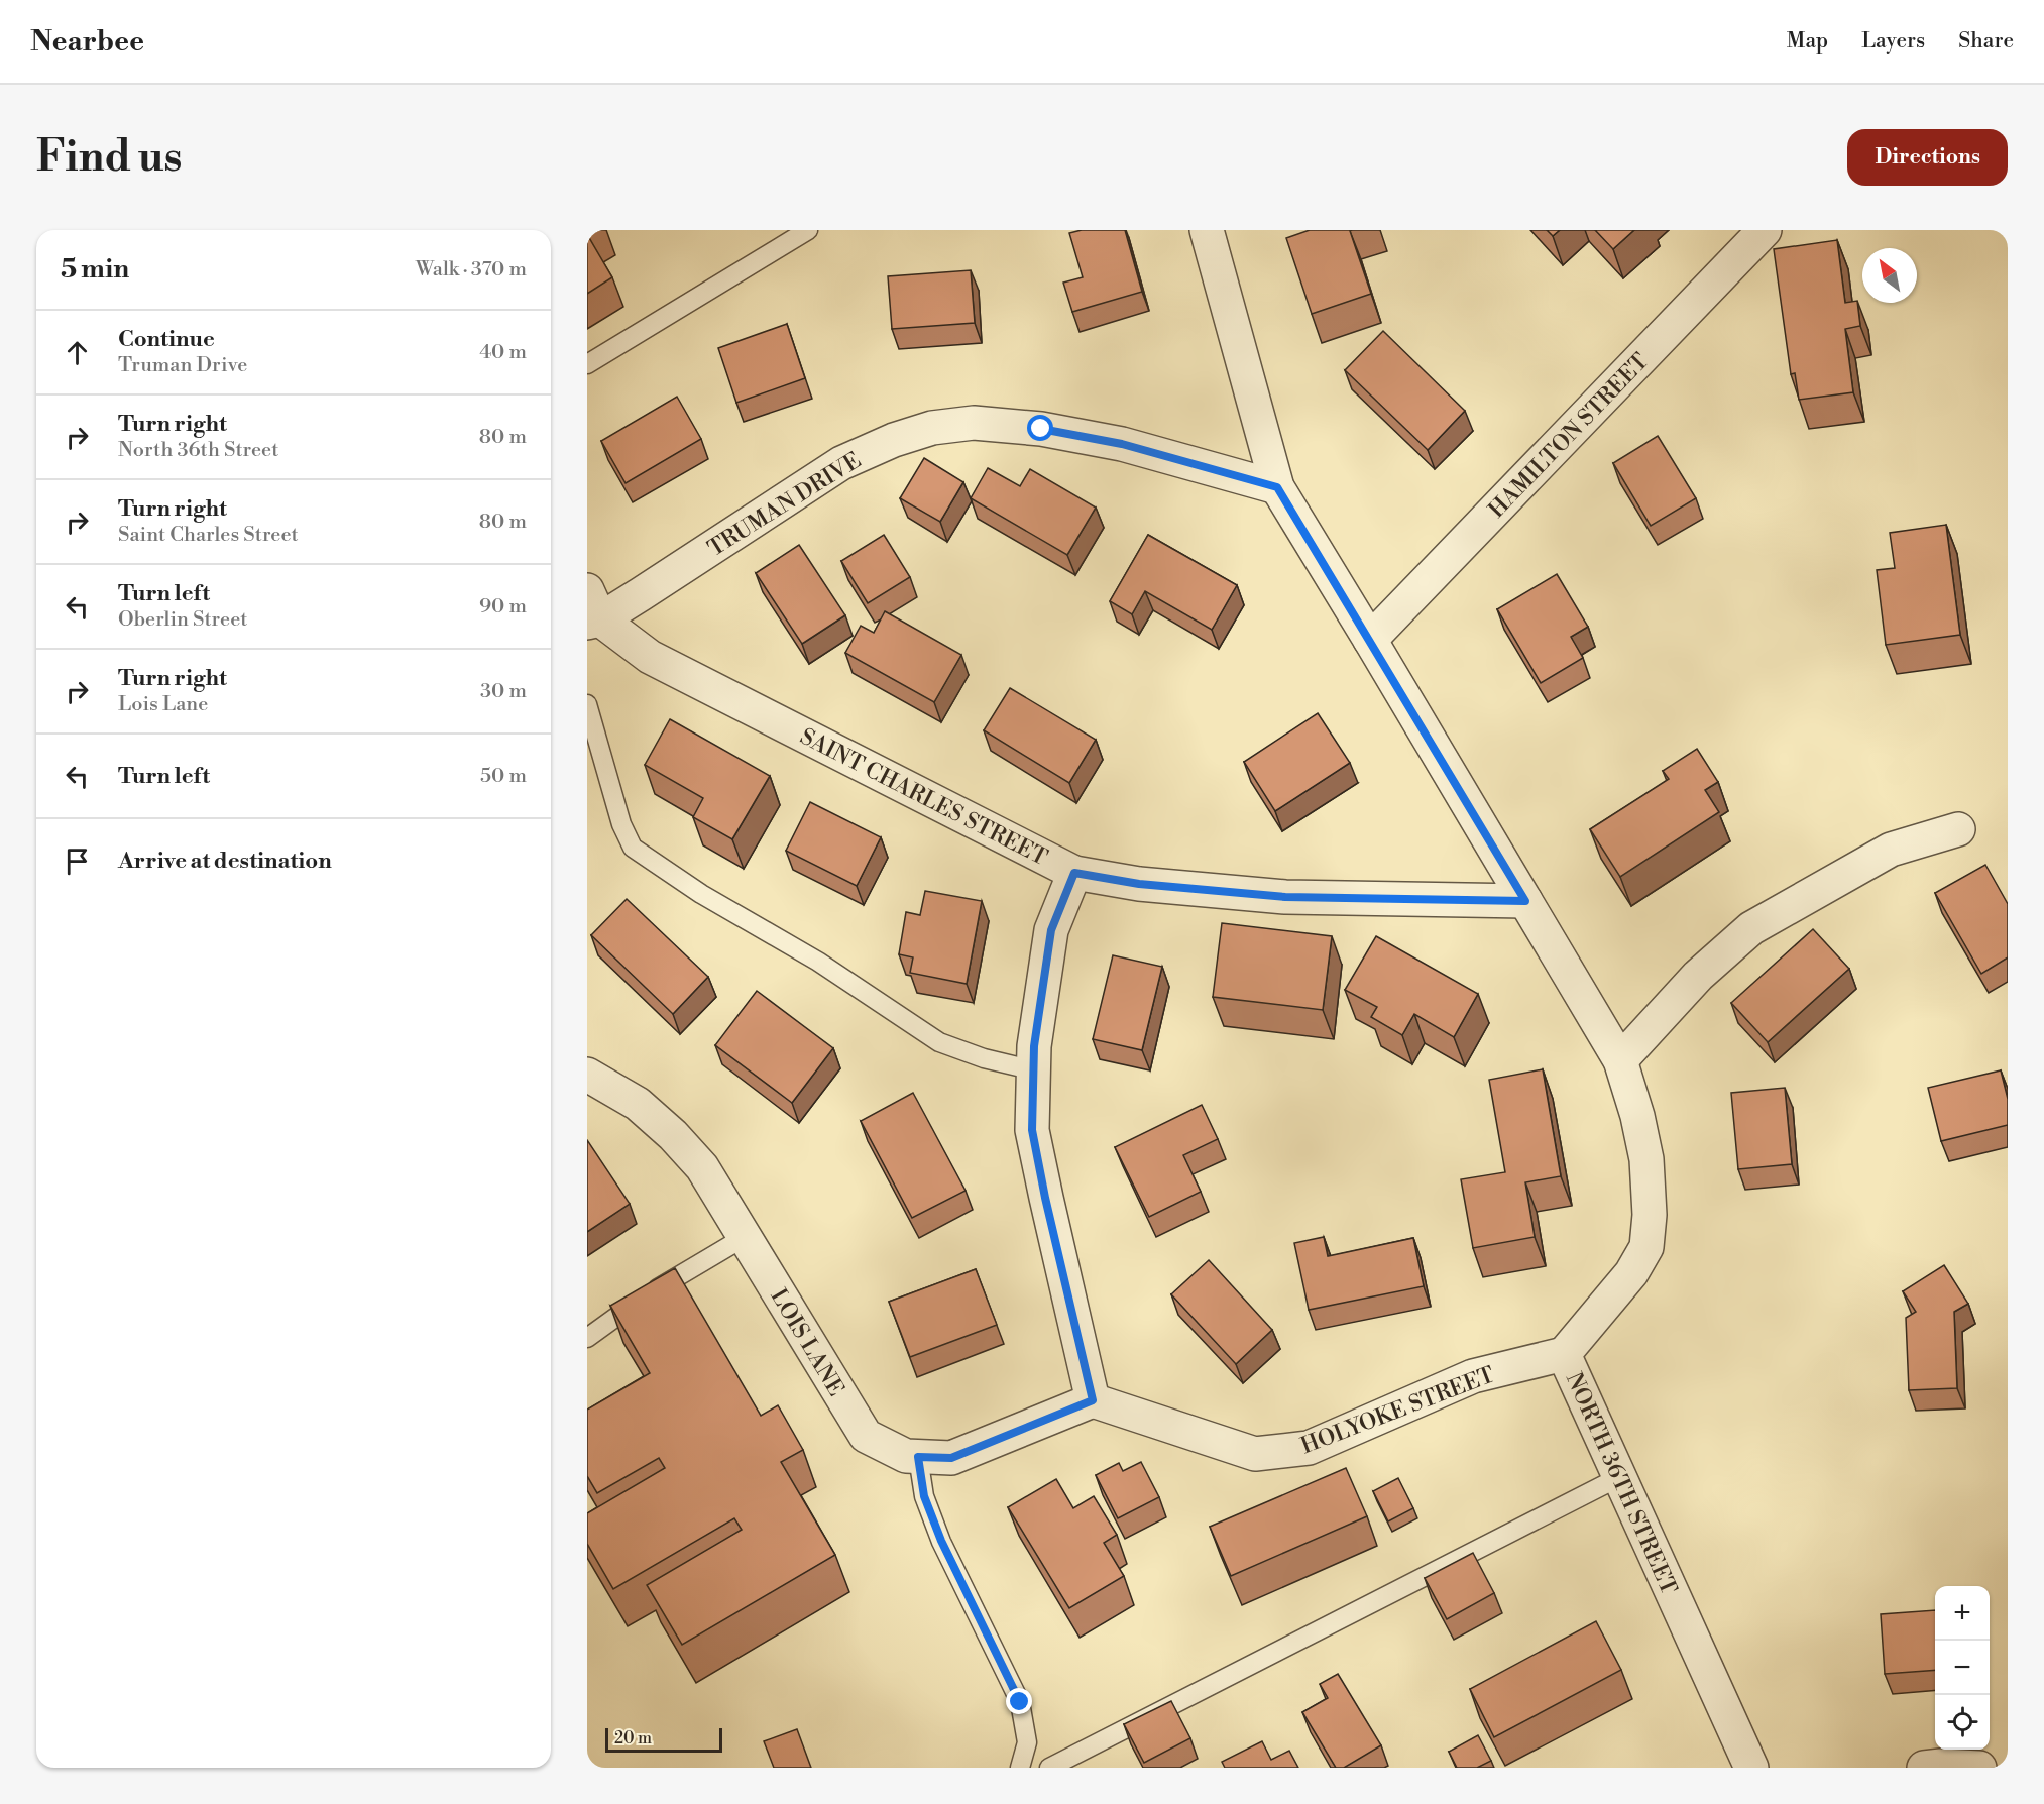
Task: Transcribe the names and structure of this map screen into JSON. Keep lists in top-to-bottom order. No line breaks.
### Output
{"streets":{"street":["HAMILTON STREET","TRUMAN DRIVE","SAINT CHARLES STREET","LOIS LANE","HOLYOKE STREET","NORTH 36TH STREET"]},"crossings":[["HAMILTON STREET","NORTH 36TH STREET"],["TRUMAN DRIVE","SAINT CHARLES STREET"],["TRUMAN DRIVE","NORTH 36TH STREET"],["SAINT CHARLES STREET","NORTH 36TH STREET"],["LOIS LANE","HOLYOKE STREET"],["HOLYOKE STREET","NORTH 36TH STREET"]],"scale_bar":"20 m","north":"top left","page":{"header":"Nearbee","nav":["Map","Layers","Share"],"buttons":"Directions","title":"Find us","heading":["5 min","Walk · 370 m"],"list":[["Continue","Truman Drive","40 m"],["Turn right","North 36th Street","80 m"],["Turn right","Saint Charles Street","80 m"],["Turn left","Oberlin Street","90 m"],["Turn right","Lois Lane","30 m"],["Turn left","50 m"],"Arrive at destination"],"map_buttons":["+","−"],"scale":"20 m"}}
